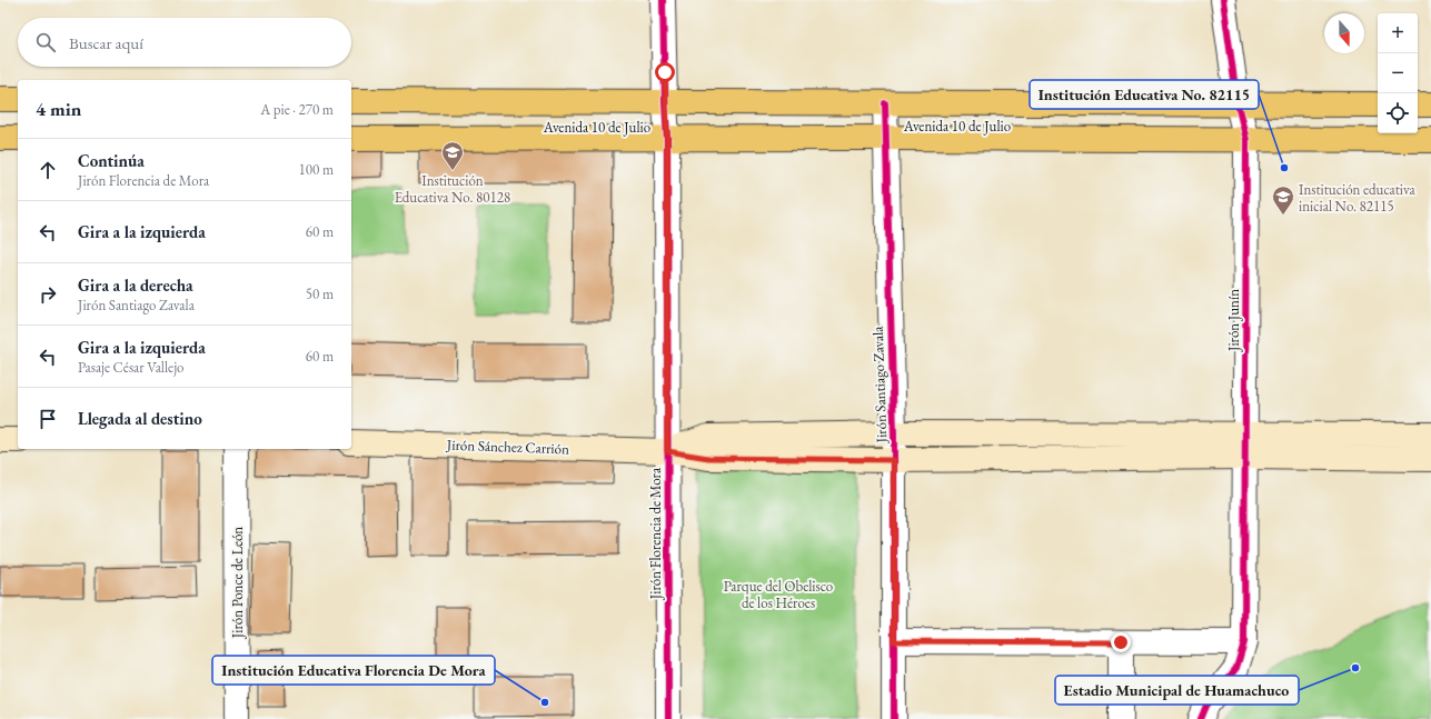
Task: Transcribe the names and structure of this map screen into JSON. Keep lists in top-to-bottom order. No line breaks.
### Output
{"streets":{"highway":["Avenida 10 de Julio"],"main road":["Jirón Sánchez Carrión"],"street":["Jirón Junín","Jirón Santiago Zavala","Jirón Florencia de Mora","Jirón Ponce de León"]},"crossings":[["Avenida 10 de Julio","Jirón Junín"],["Avenida 10 de Julio","Jirón Santiago Zavala"],["Avenida 10 de Julio","Jirón Florencia de Mora"],["Jirón Sánchez Carrión","Jirón Florencia de Mora"]],"parks":["Parque del Obelisco de los Héroes"],"places":{"other":["Institución Educativa No. 82115","Estadio Municipal de Huamachuco","Institución Educativa Florencia De Mora"],"school or university":["Institución Educativa No. 80128","Institución educativa inicial No. 82115"]},"north":"bottom","page":{"map_buttons":["+","−"],"search":"Buscar aquí","heading":["4 min","A pie · 270 m"],"list":[["Continúa","Jirón Florencia de Mora","100 m"],["Gira a la izquierda","60 m"],["Gira a la derecha","Jirón Santiago Zavala","50 m"],["Gira a la izquierda","Pasaje César Vallejo","60 m"],"Llegada al destino"]}}
